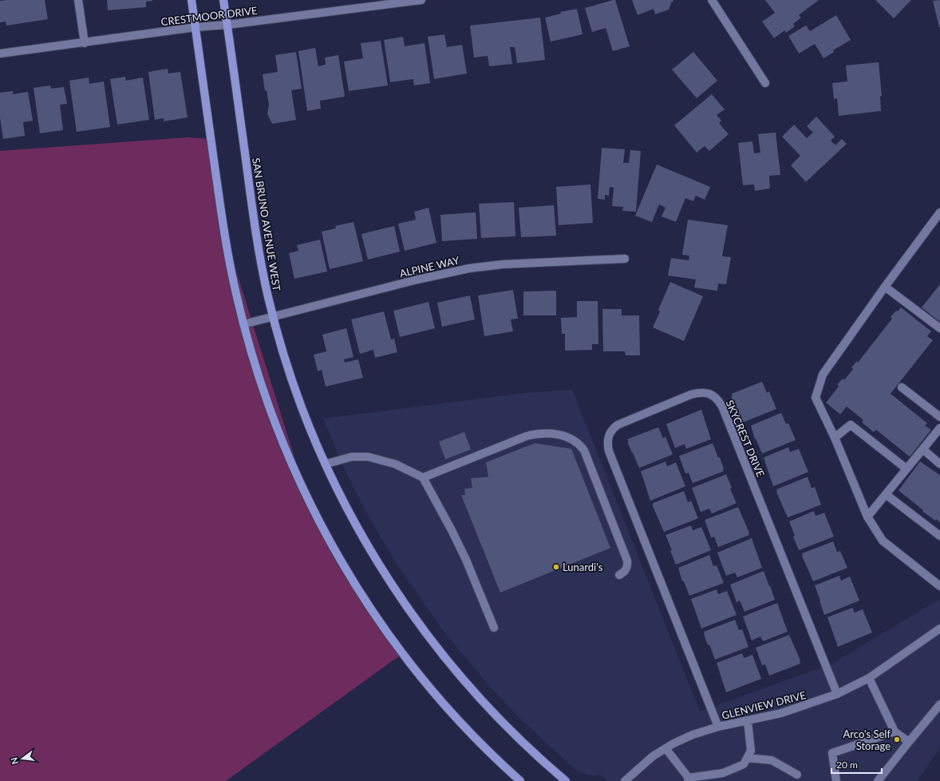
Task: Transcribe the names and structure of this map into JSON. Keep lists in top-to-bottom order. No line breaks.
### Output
{"streets":{"main road":["SAN BRUNO AVENUE WEST"],"street":["CRESTMOOR DRIVE","ALPINE WAY","SKYCREST DRIVE","GLENVIEW DRIVE"]},"crossings":[["CRESTMOOR DRIVE","SAN BRUNO AVENUE WEST"],["SAN BRUNO AVENUE WEST","ALPINE WAY"],["SKYCREST DRIVE","GLENVIEW DRIVE"]],"places":["Lunardi's","Arco's Self Storage"],"scale_bar":"20 m","north":"left"}
